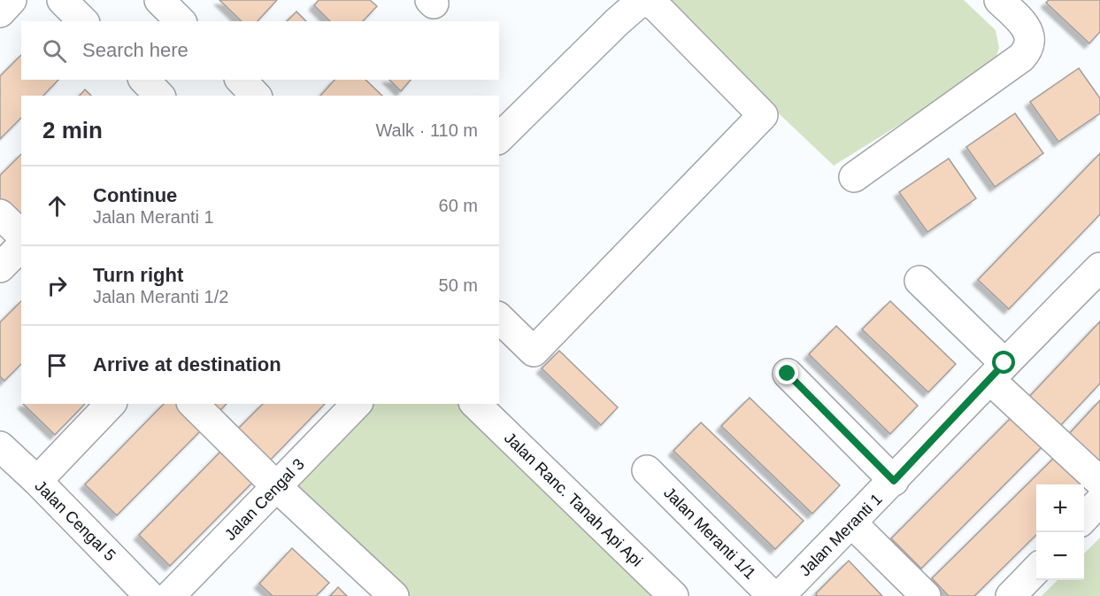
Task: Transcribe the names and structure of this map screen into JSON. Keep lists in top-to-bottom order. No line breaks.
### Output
{"streets":{"street":["Jalan Cengal 3","Jalan Ranc. Tanah Api Api","Jalan Cengal 5","Jalan Meranti 1/1","Jalan Meranti 1"]},"page":{"search":"Search here","heading":["2 min","Walk · 110 m"],"list":[["Continue","Jalan Meranti 1","60 m"],["Turn right","Jalan Meranti 1/2","50 m"],"Arrive at destination"],"map_buttons":["+","−"]}}
